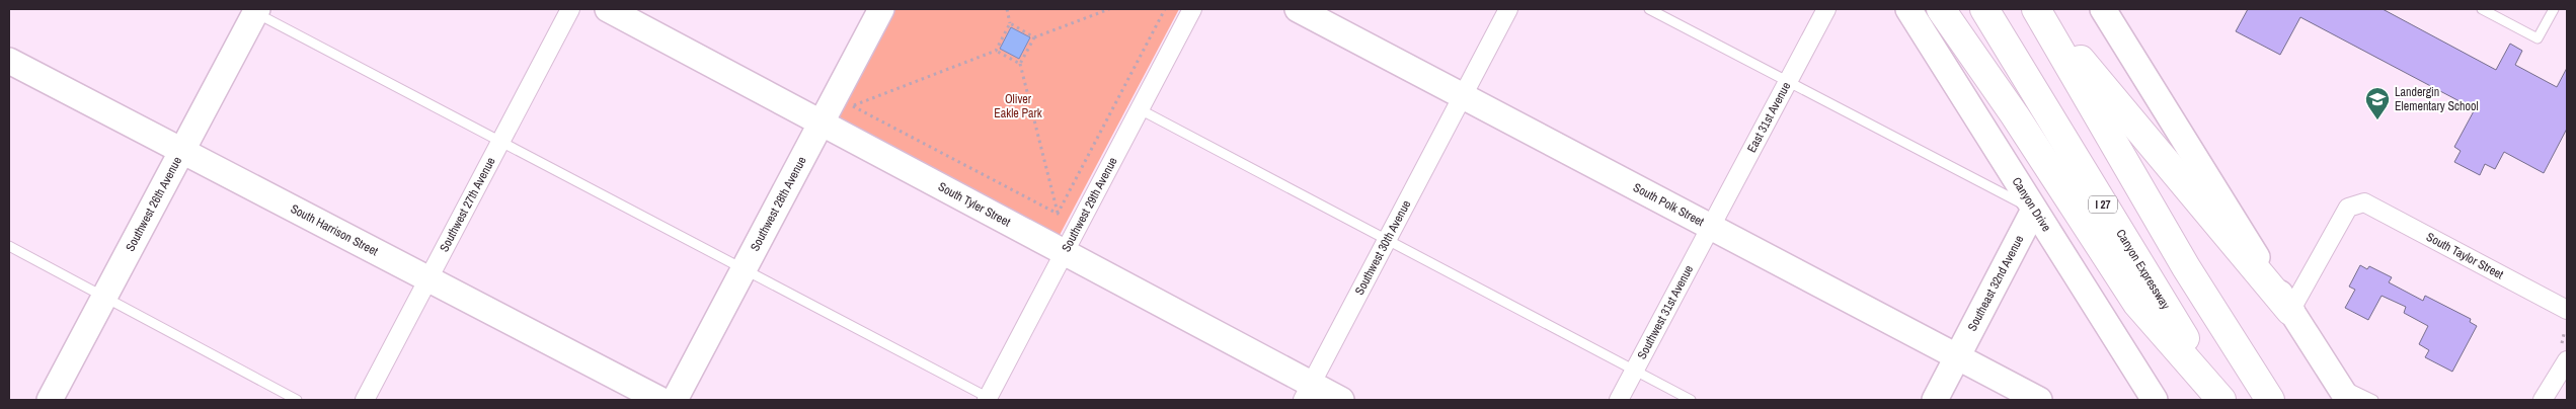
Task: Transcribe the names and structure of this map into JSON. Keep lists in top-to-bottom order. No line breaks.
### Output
{"streets":{"highway":["I 27","Canyon Expressway"],"main road":["Southwest 26th Avenue","South Polk Street","Southwest 28th Avenue","South Tyler Street","Canyon Drive","South Harrison Street","Southeast 32nd Avenue"],"street":["East 31st Avenue","Southwest 27th Avenue","Southwest 29th Avenue","Southwest 30th Avenue","South Taylor Street","Southwest 31st Avenue"]},"crossings":[["East 31st Avenue","South Polk Street"],["East 31st Avenue","Southwest 31st Avenue"],["Southwest 26th Avenue","South Harrison Street"],["South Polk Street","Southwest 30th Avenue"],["South Polk Street","Southeast 32nd Avenue"],["South Polk Street","Southwest 31st Avenue"],["Southwest 27th Avenue","South Harrison Street"],["Southwest 28th Avenue","South Tyler Street"],["South Tyler Street","Southwest 29th Avenue"],["South Tyler Street","Southwest 30th Avenue"],["Canyon Drive","Southeast 32nd Avenue"]],"parks":["Oliver Eakle Park"],"places":{"school or university":["Landergin Elementary School"]}}
